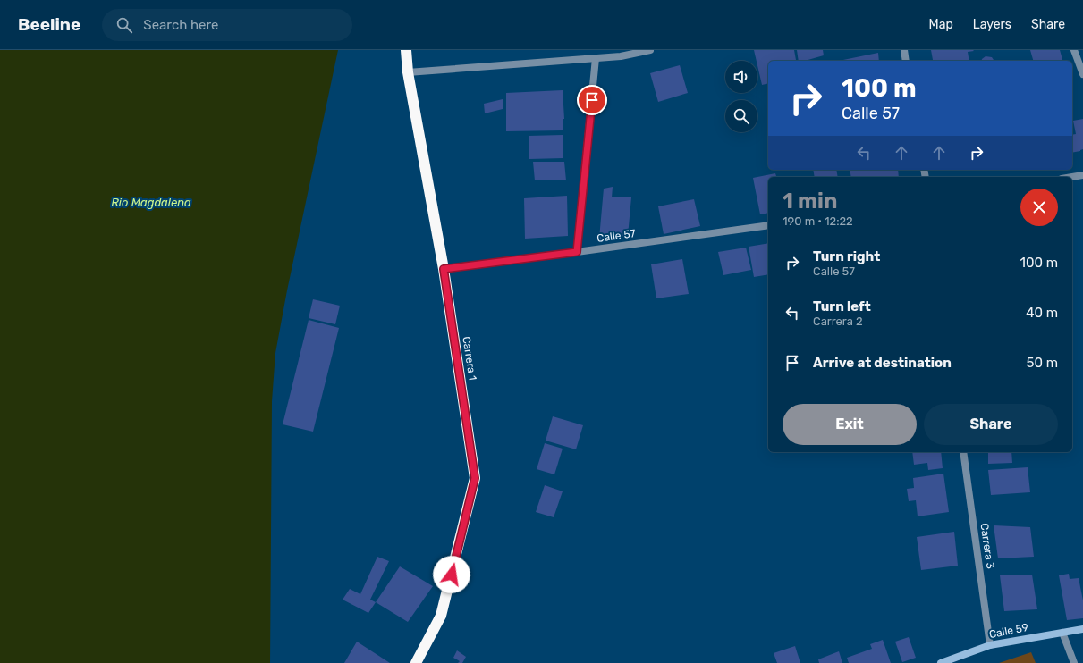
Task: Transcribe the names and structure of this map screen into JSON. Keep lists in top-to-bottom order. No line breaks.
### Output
{"streets":{"highway":["Carrera 1"],"street":["Calle 57","Carrera 3","Calle 59"]},"crossings":[["Calle 57","Carrera 1"],["Carrera 3","Calle 59"]],"water":["Rio Magdalena"],"page":{"header":"Beeline","search":"Search here","nav":["Map","Layers","Share"],"turn":["100 m","Calle 57"],"heading":["1 min","190 m · 12:22"],"list":[{"name":"Turn right","note":"Calle 57","value":"100 m"},{"name":"Turn left","note":"Carrera 2","value":"40 m"},{"name":"Arrive at destination","value":"50 m"}],"buttons":["Exit","Share"]}}
